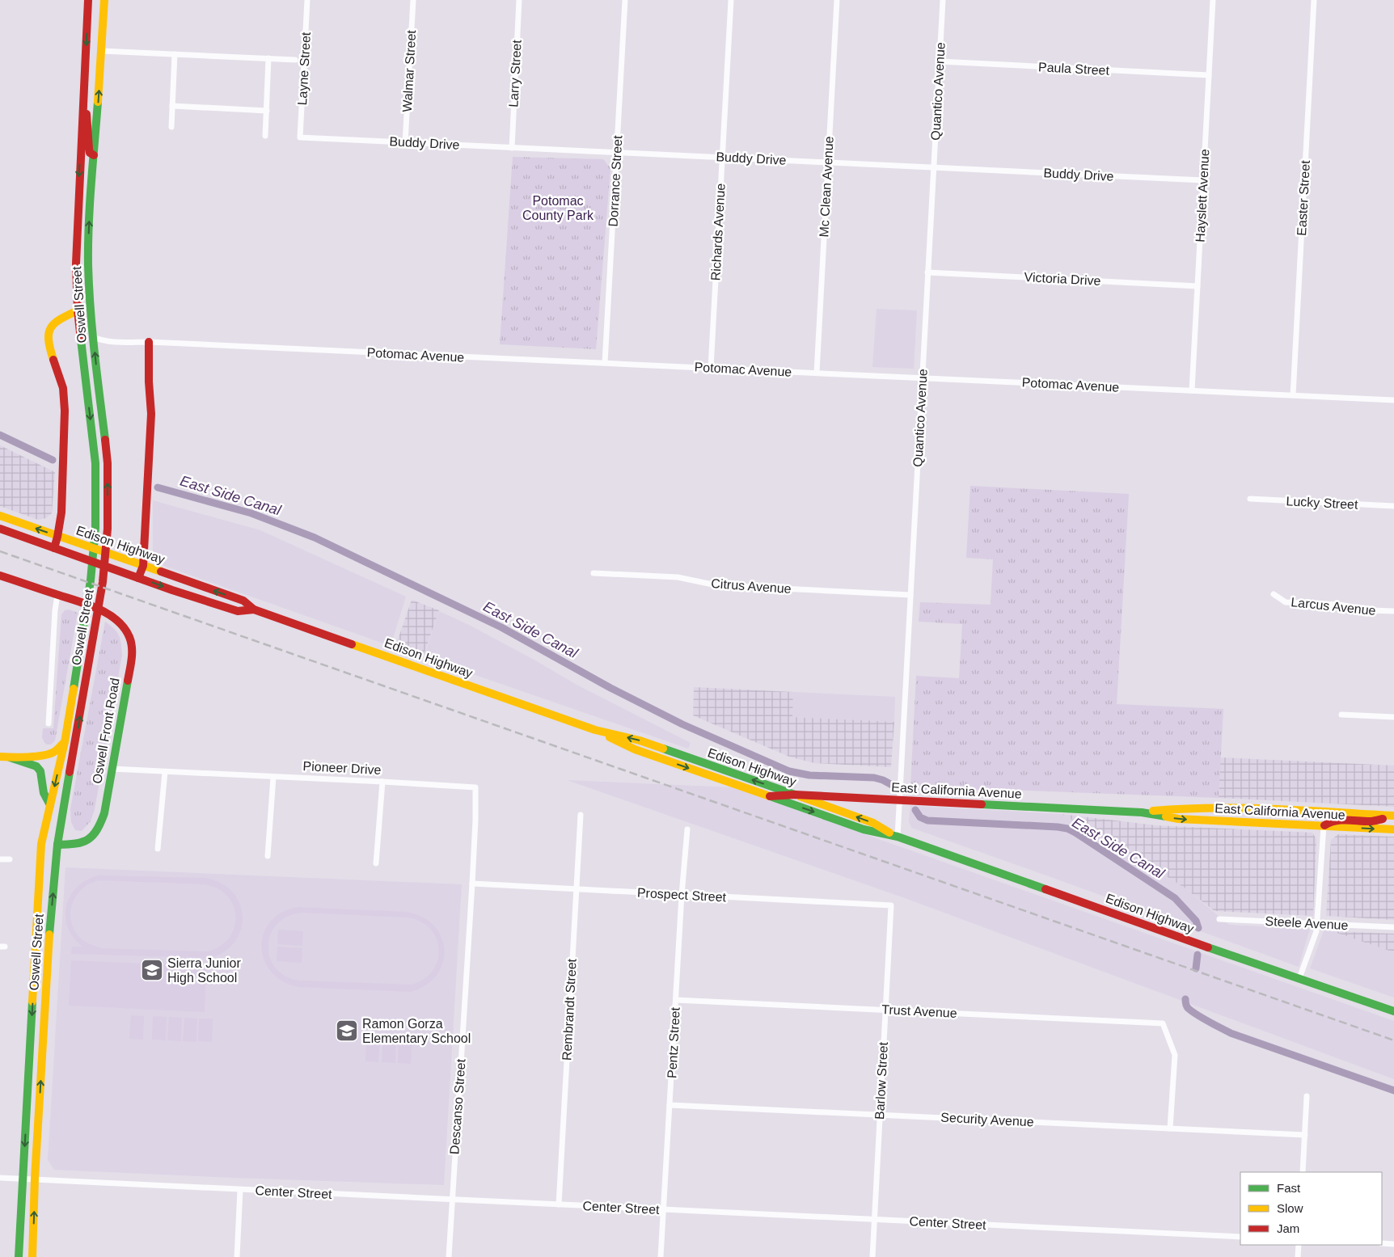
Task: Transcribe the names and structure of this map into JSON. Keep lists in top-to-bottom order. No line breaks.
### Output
{"streets":{"main road":["Oswell Street","Edison Highway","Oswell Front Road","East California Avenue"],"street":["Layne Street","Paula Street","Walmar Street","Larry Street","Quantico Avenue","Buddy Drive","Dorrance Street","Mc Clean Avenue","Hayslett Avenue","Easter Street","Richards Avenue","Victoria Drive","Potomac Avenue","Lucky Street","Citrus Avenue","Larcus Avenue","Pioneer Drive","Prospect Street","Steele Avenue","Rembrandt Street","Trust Avenue","Pentz Street","Barlow Street","Descanso Street","Security Avenue","Center Street"]},"crossings":[["Layne Street","Buddy Drive"],["Paula Street","Quantico Avenue"],["Paula Street","Hayslett Avenue"],["Walmar Street","Buddy Drive"],["Larry Street","Buddy Drive"],["Quantico Avenue","Buddy Drive"],["Quantico Avenue","Victoria Drive"],["Quantico Avenue","Potomac Avenue"],["Quantico Avenue","Edison Highway"],["Quantico Avenue","Citrus Avenue"],["Quantico Avenue","East California Avenue"],["Buddy Drive","Dorrance Street"],["Buddy Drive","Mc Clean Avenue"],["Buddy Drive","Hayslett Avenue"],["Buddy Drive","Richards Avenue"],["Dorrance Street","Potomac Avenue"],["Mc Clean Avenue","Potomac Avenue"],["Hayslett Avenue","Victoria Drive"],["Hayslett Avenue","Potomac Avenue"],["Easter Street","Potomac Avenue"],["Richards Avenue","Potomac Avenue"],["Oswell Street","Potomac Avenue"],["Oswell Street","Edison Highway"],["Oswell Street","Oswell Front Road"],["Oswell Street","Center Street"],["Edison Highway","East California Avenue"],["Oswell Front Road","Pioneer Drive"],["Pioneer Drive","Prospect Street"],["Pioneer Drive","Descanso Street"],["Prospect Street","Rembrandt Street"],["Prospect Street","Pentz Street"],["Prospect Street","Barlow Street"],["Prospect Street","Descanso Street"],["Rembrandt Street","Center Street"],["Trust Avenue","Pentz Street"],["Trust Avenue","Barlow Street"],["Trust Avenue","Security Avenue"],["Pentz Street","Security Avenue"],["Pentz Street","Center Street"],["Barlow Street","Security Avenue"],["Barlow Street","Center Street"],["Descanso Street","Center Street"]],"water":["East Side Canal"],"parks":["Potomac County Park"],"places":{"school or university":["Sierra Junior High School","Ramon Gorza Elementary School"]},"legend":["Fast","Slow","Jam"]}
